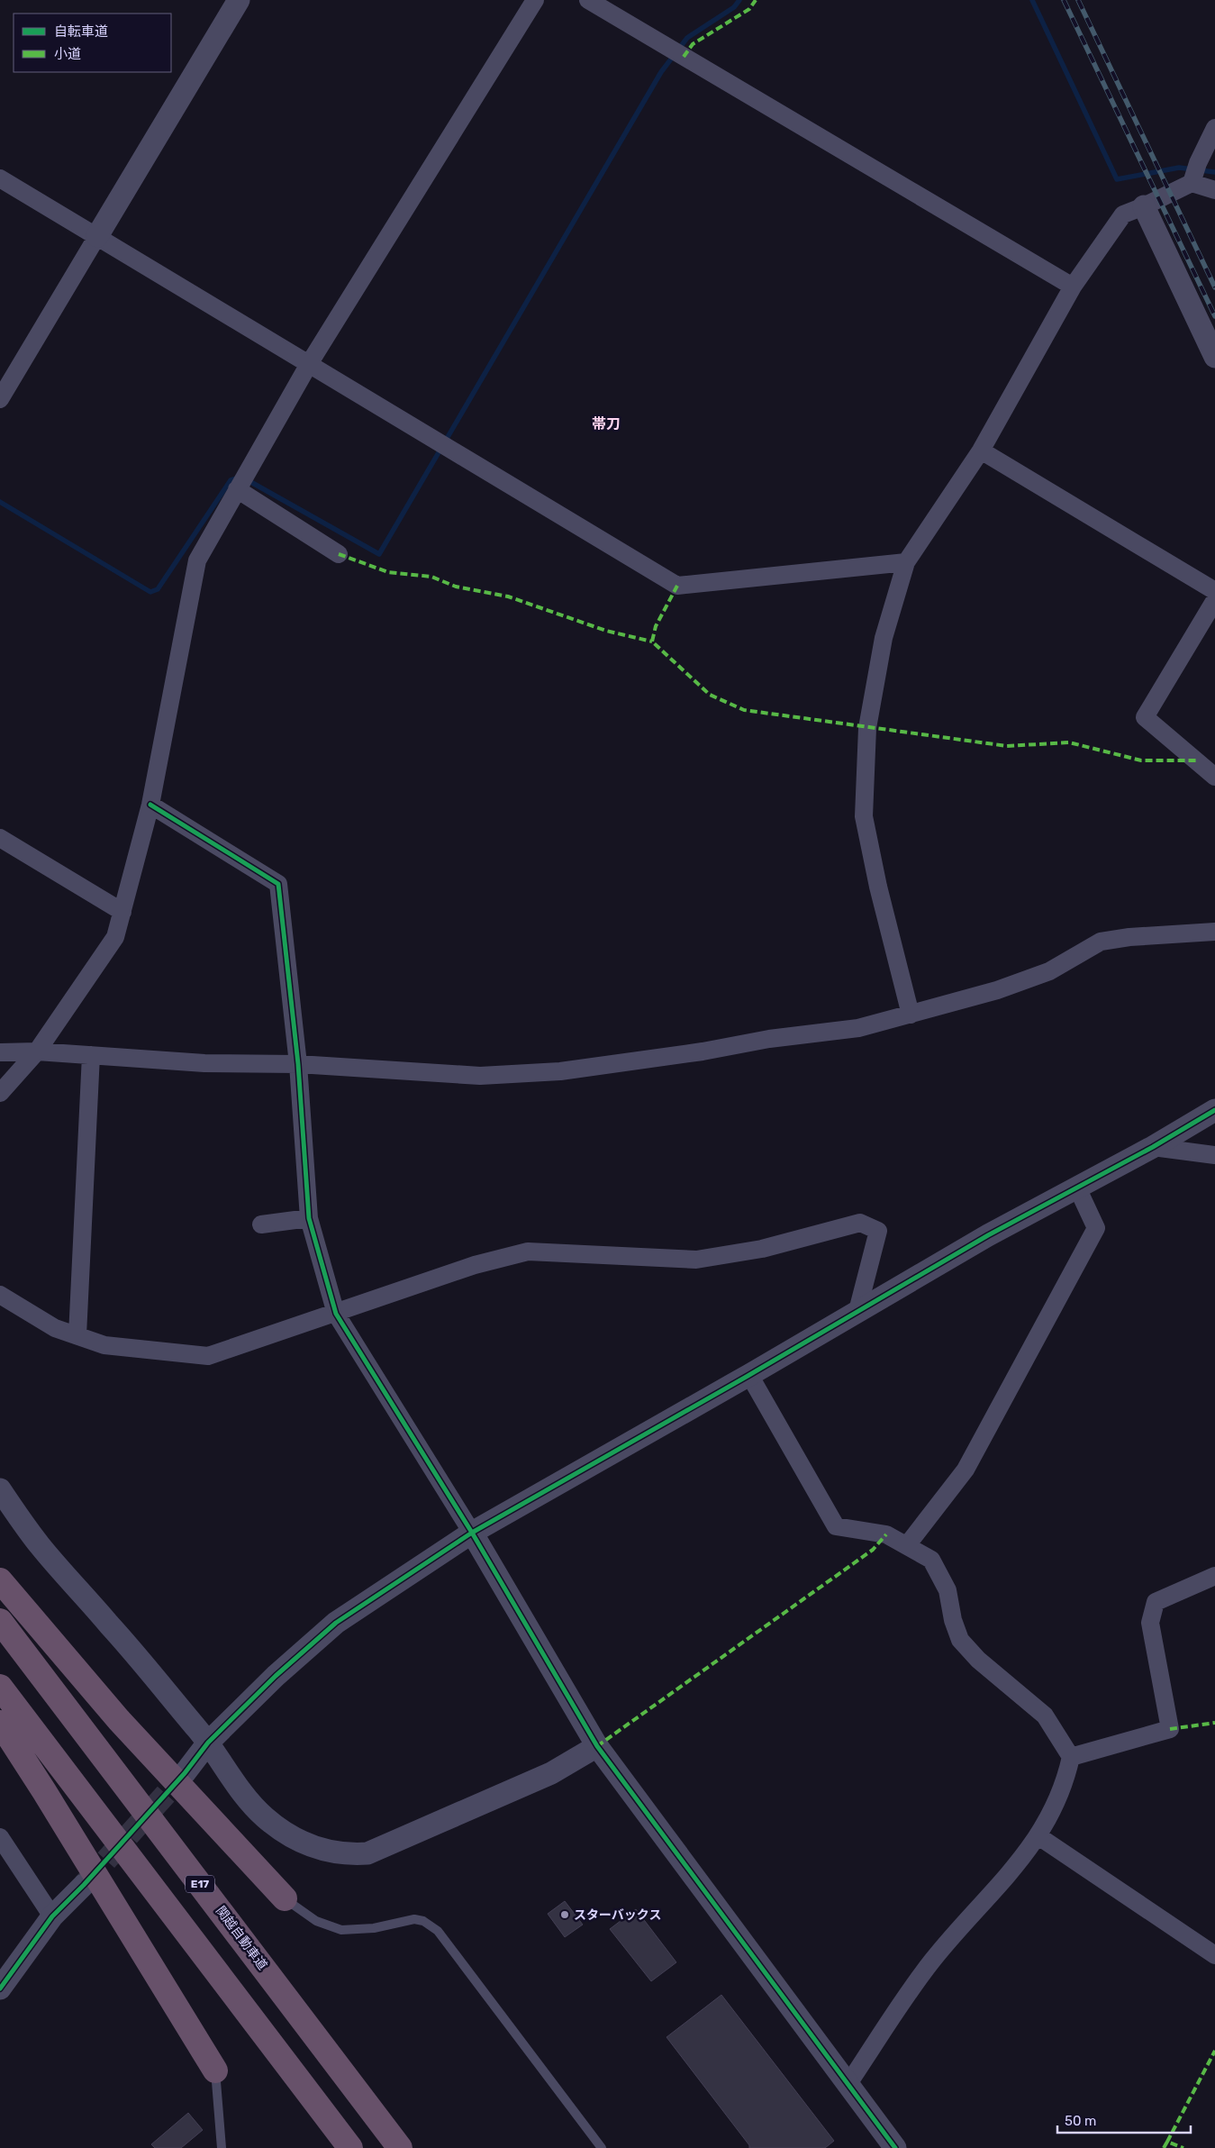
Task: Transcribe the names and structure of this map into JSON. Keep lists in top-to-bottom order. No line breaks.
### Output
{"streets":{"highway":["E17","関越自動車道"]},"districts":["帯刀"],"places":["スターバックス"],"legend":["自転車道","小道"],"scale_bar":"50 m"}
